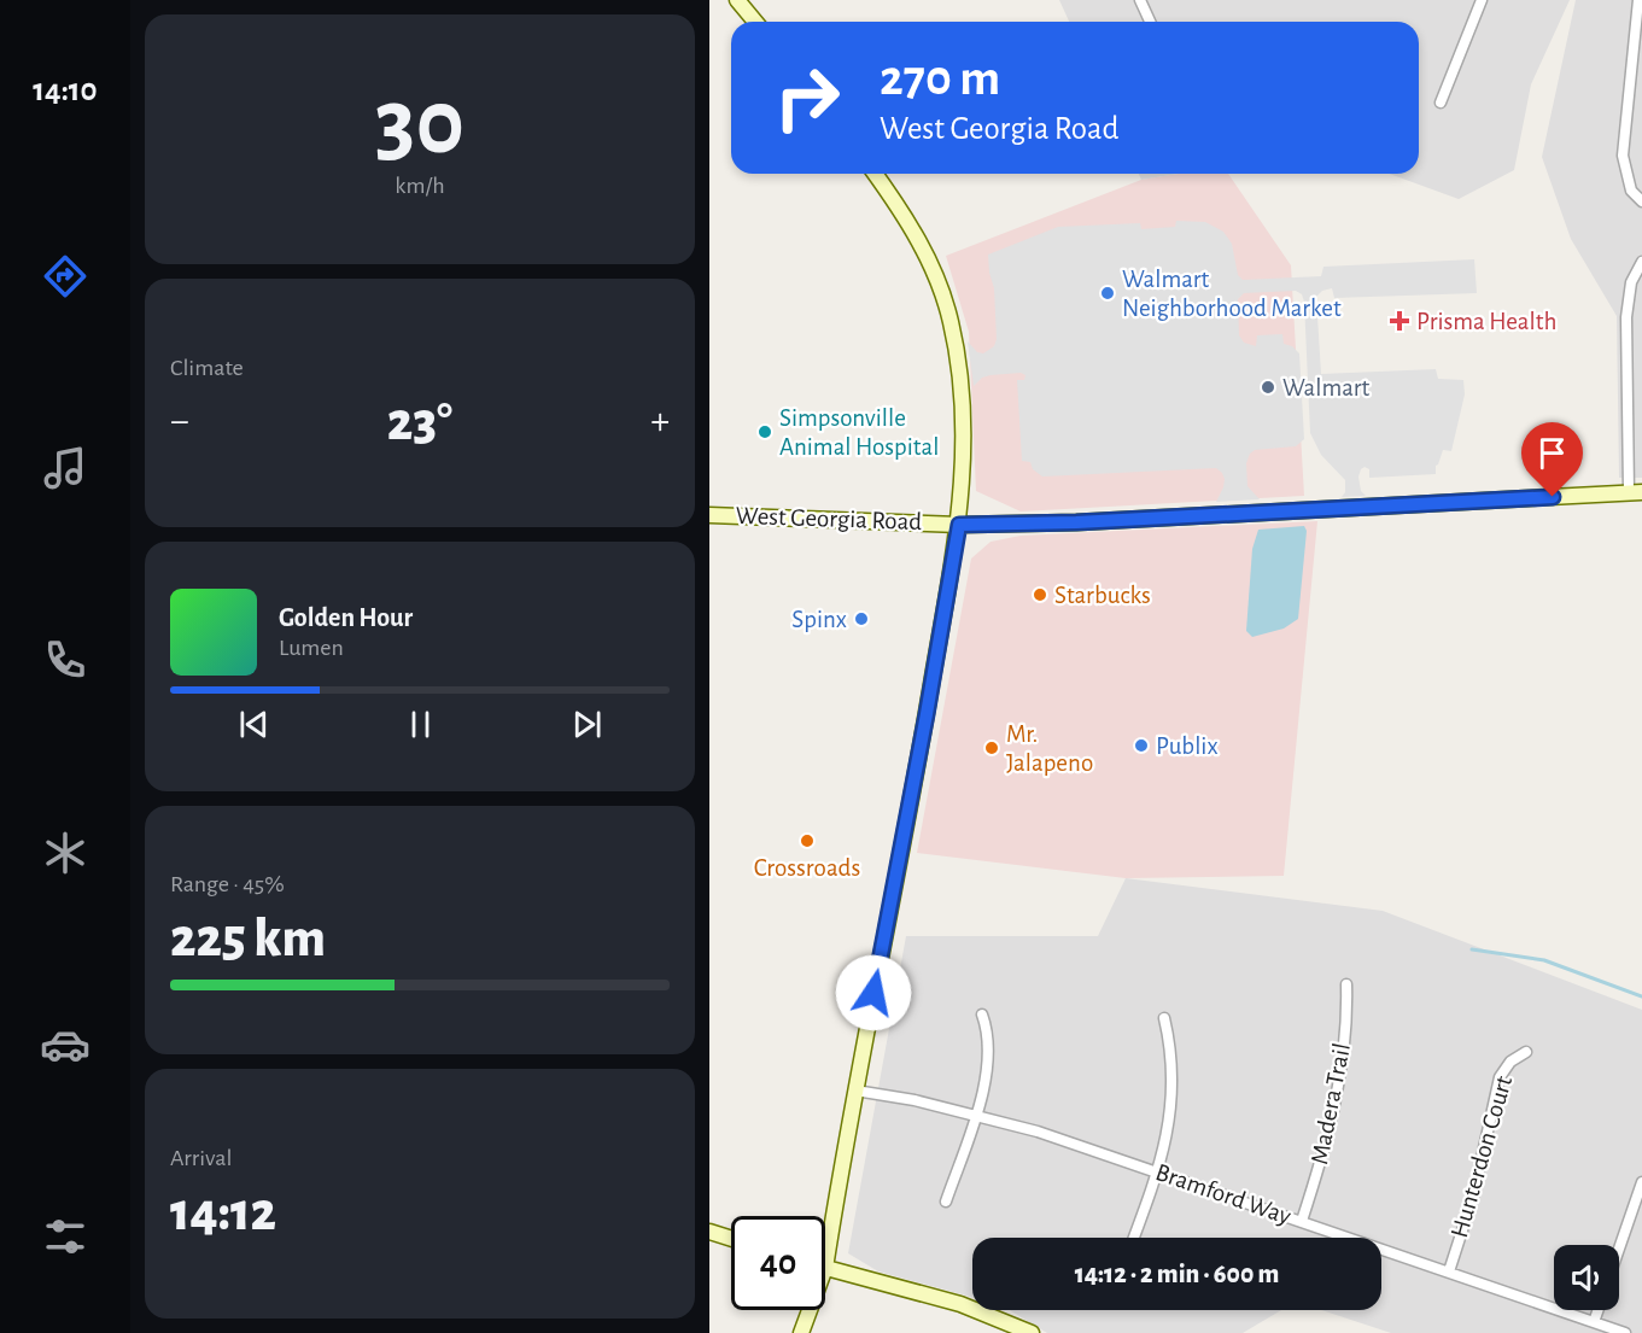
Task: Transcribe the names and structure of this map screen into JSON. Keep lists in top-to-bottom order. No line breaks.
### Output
{"streets":{"street":["West Georgia Road","Madera Trail","Hunterdon Court","Bramford Way"]},"crossings":[["Madera Trail","Bramford Way"],["Hunterdon Court","Bramford Way"]],"places":{"other":["Walmart Neighborhood Market","Walmart","Simpsonville Animal Hospital","Starbucks","Spinx","Publix","Mr. Jalapeno","Crossroads"],"health":["Prisma Health"]},"page":{"tabs":"14:10","tile":[["30","km/h"],"Climate",["Range · 45%","225 km"],["Arrival","14:12"]],"turn":["270 m","West Georgia Road"],"heat":["−","23°","+"],"song":["Golden Hour","Lumen"],"limit":"40","trip":"14:12 · 2 min · 600 m"}}
